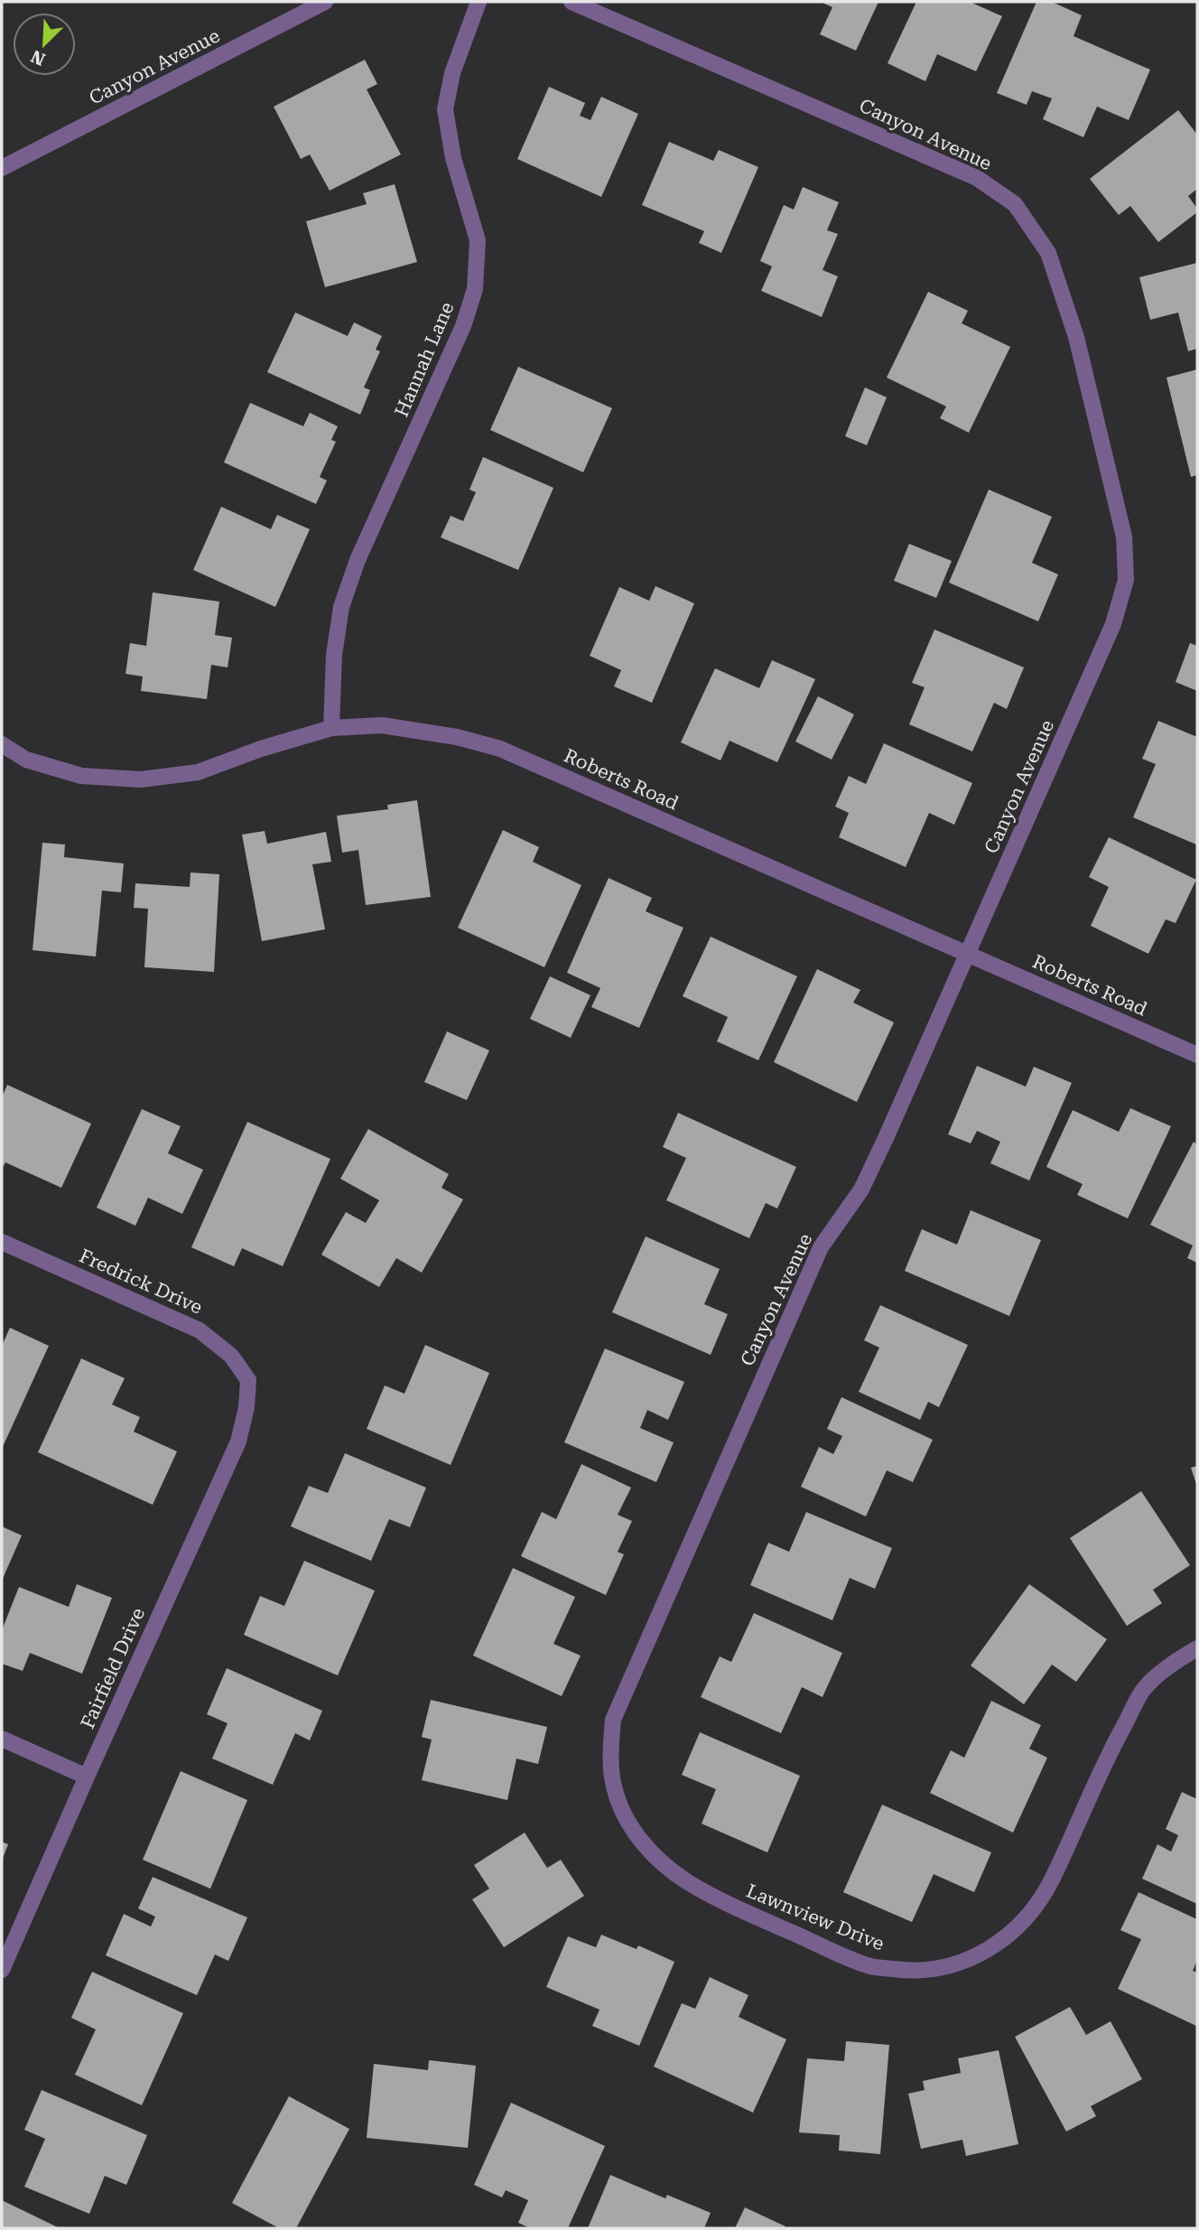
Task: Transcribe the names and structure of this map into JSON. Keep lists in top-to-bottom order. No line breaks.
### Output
{"streets":{"street":["Canyon Avenue","Hannah Lane","Roberts Road","Fredrick Drive","Fairfield Drive","Lawnview Drive"]},"crossings":[["Canyon Avenue","Roberts Road"],["Canyon Avenue","Lawnview Drive"],["Hannah Lane","Roberts Road"],["Fredrick Drive","Fairfield Drive"]],"north":"bottom left"}
